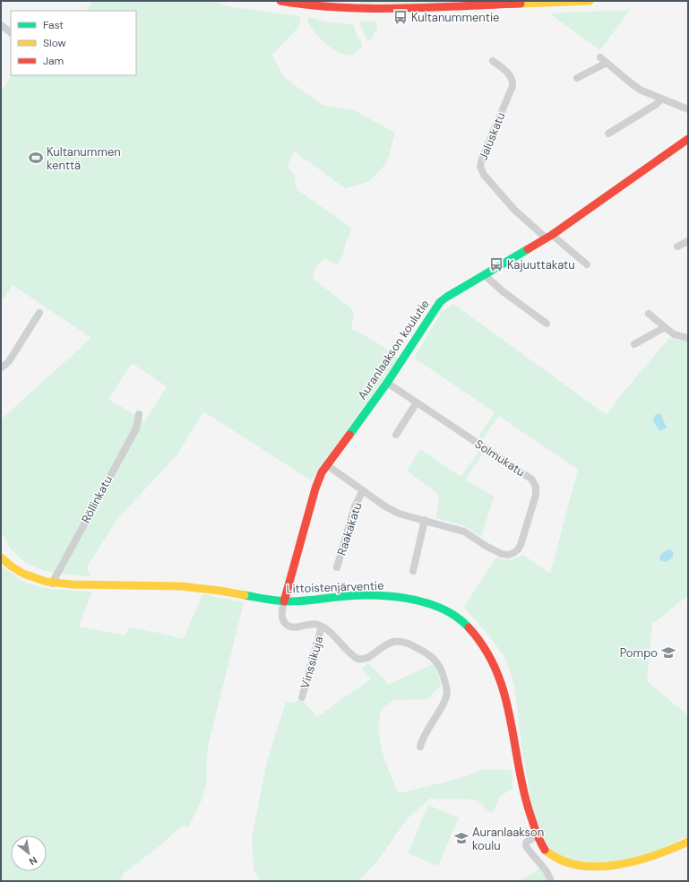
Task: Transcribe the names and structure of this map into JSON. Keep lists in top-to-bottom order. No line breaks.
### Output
{"streets":{"street":["Jaluskatu","Auranlaakson koulutie","Solmukatu","Röllinkatu","Raakakatu","Littoistenjärventie","Vinssikuja"]},"crossings":[["Jaluskatu","Auranlaakson koulutie"],["Auranlaakson koulutie","Solmukatu"],["Auranlaakson koulutie","Littoistenjärventie"],["Solmukatu","Raakakatu"],["Röllinkatu","Littoistenjärventie"]],"places":{"bus stop":["Kultanummentie","Kajuuttakatu"],"sports":["Kultanummen kenttä"],"school or university":["Pompo","Auranlaakson koulu"]},"legend":["Fast","Slow","Jam"],"north":"bottom right"}
